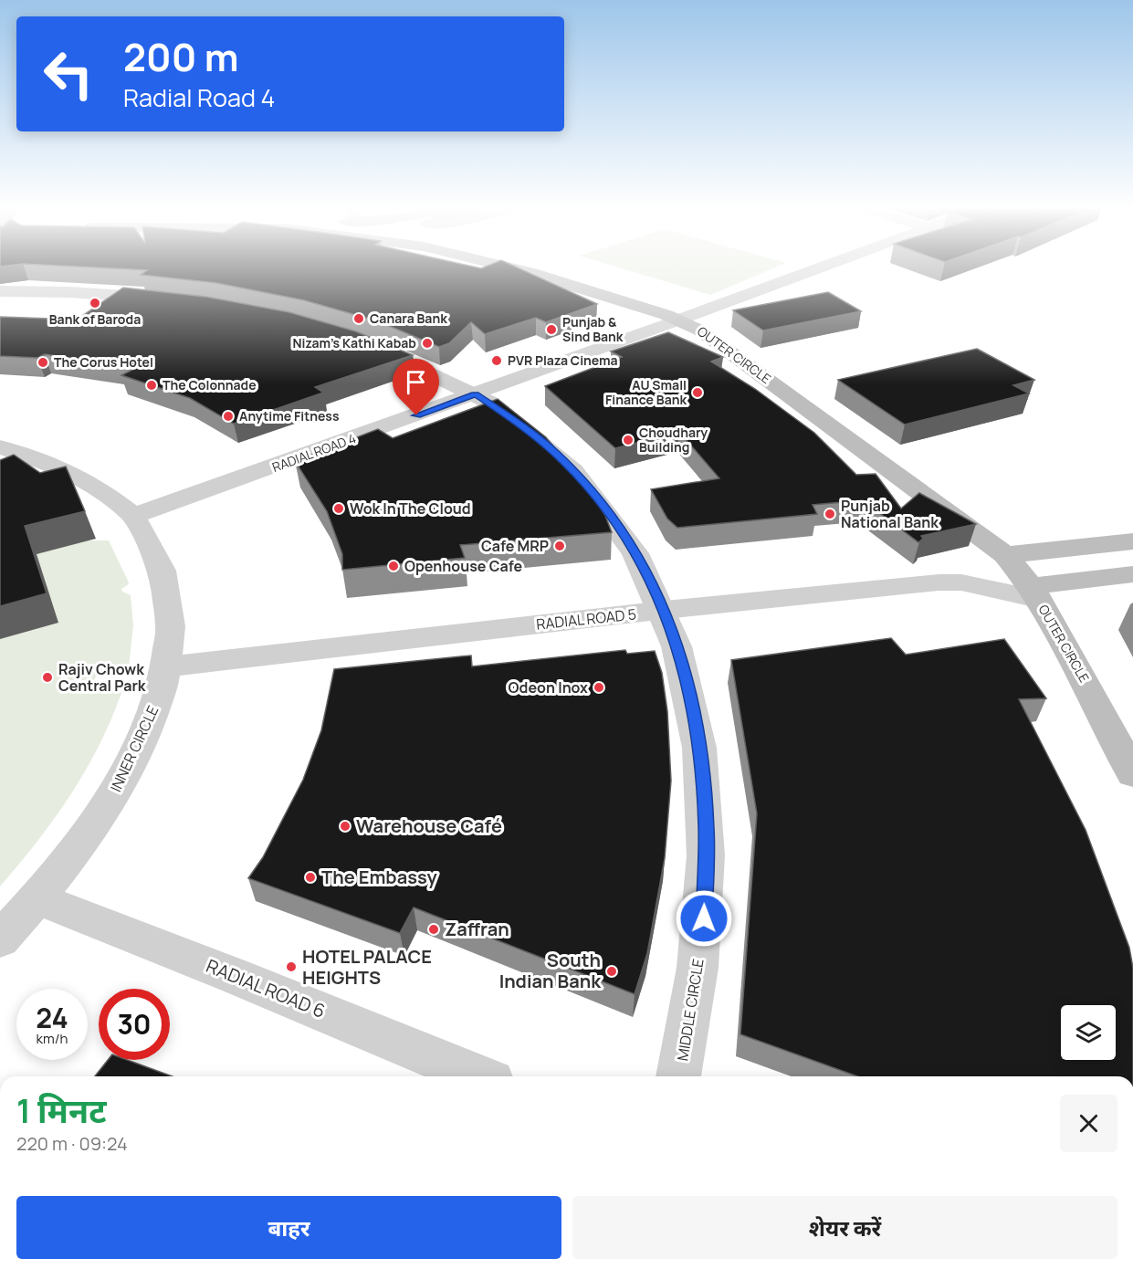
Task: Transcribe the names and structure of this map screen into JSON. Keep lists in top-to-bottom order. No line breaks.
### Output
{"streets":{"main road":["OUTER CIRCLE"],"street":["RADIAL ROAD 4","RADIAL ROAD 5","INNER CIRCLE","RADIAL ROAD 6","MIDDLE CIRCLE"]},"crossings":[["OUTER CIRCLE","RADIAL ROAD 4"],["OUTER CIRCLE","RADIAL ROAD 5"],["RADIAL ROAD 4","INNER CIRCLE"],["RADIAL ROAD 4","MIDDLE CIRCLE"],["RADIAL ROAD 5","INNER CIRCLE"],["RADIAL ROAD 5","MIDDLE CIRCLE"],["INNER CIRCLE","RADIAL ROAD 6"]],"places":["Bank of Baroda","Canara Bank","Punjab & Sind Bank","Nizam's Kathi Kabab","PVR Plaza Cinema","The Corus Hotel","The Colonnade","AU Small Finance Bank","Anytime Fitness","Choudhary Building","Wok In The Cloud","Punjab National Bank","Cafe MRP","Openhouse Cafe","Rajiv Chowk Central Park","Odeon Inox","Warehouse Café","The Embassy","Zaffran","HOTEL PALACE HEIGHTS","South Indian Bank"],"page":{"turn":["200 m","Radial Road 4"],"speed":"24 km/h","limit":"30","heading":["1 मिनट","220 m · 09:24"],"buttons":["बाहर","शेयर करें"]}}
